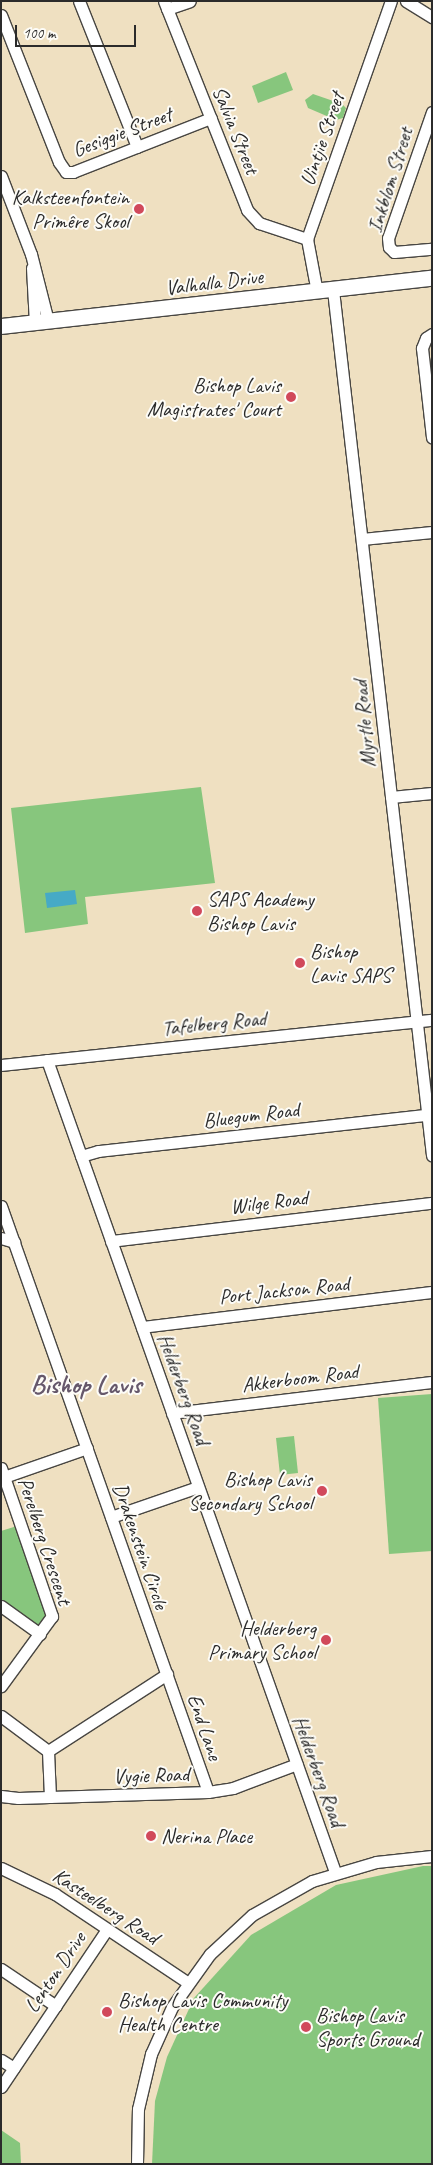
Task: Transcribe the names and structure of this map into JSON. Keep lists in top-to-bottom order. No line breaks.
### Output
{"streets":{"main road":["Valhalla Drive"],"street":["Salvia Street","Gesiggie Street","Uintjie Street","Inkblom Street","Myrtle Road","Tafelberg Road","Bluegum Road","Wilge Road","Port Jackson Road","Akkerboom Road","Helderberg Road","Perelberg Crescent","Drakenstein Circle","End Lane","Vygie Road","Kasteelberg Road","Lenton Drive"]},"crossings":[["Salvia Street","Gesiggie Street"],["Salvia Street","Uintjie Street"],["Uintjie Street","Valhalla Drive"],["Valhalla Drive","Myrtle Road"],["Myrtle Road","Tafelberg Road"],["Myrtle Road","Bluegum Road"],["Tafelberg Road","Helderberg Road"],["Bluegum Road","Helderberg Road"],["Wilge Road","Helderberg Road"],["Port Jackson Road","Helderberg Road"],["Akkerboom Road","Helderberg Road"],["Helderberg Road","Vygie Road"],["Drakenstein Circle","End Lane"],["End Lane","Vygie Road"],["Kasteelberg Road","Lenton Drive"]],"districts":["Bishop Lavis"],"places":["Kalksteenfontein Primêre Skool","Bishop Lavis Magistrates' Court","SAPS Academy Bishop Lavis","Bishop Lavis SAPS","Bishop Lavis Secondary School","Helderberg Primary School","Nerina Place","Bishop Lavis Community Health Centre","Bishop Lavis Sports Ground"],"scale_bar":"100 m"}
